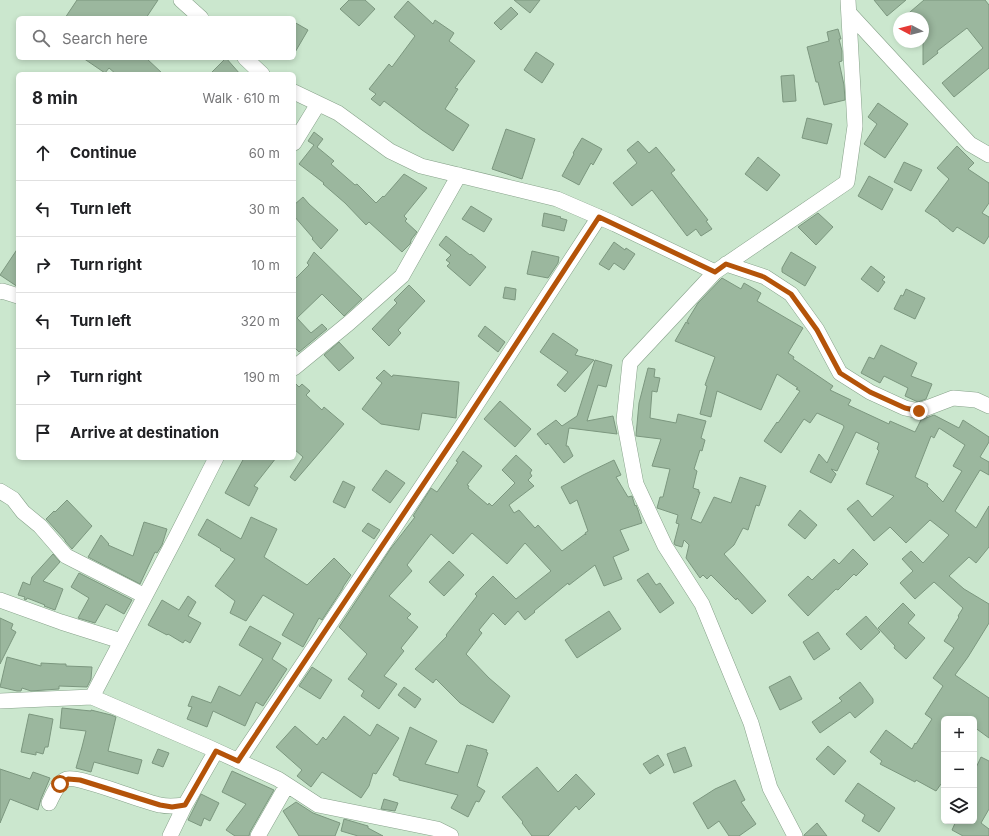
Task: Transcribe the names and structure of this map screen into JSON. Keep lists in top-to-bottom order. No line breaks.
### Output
{"north":"left","page":{"search":"Search here","heading":["8 min","Walk · 610 m"],"list":[["Continue","60 m"],["Turn left","30 m"],["Turn right","10 m"],["Turn left","320 m"],["Turn right","190 m"],"Arrive at destination"],"map_buttons":["+","−"]}}
